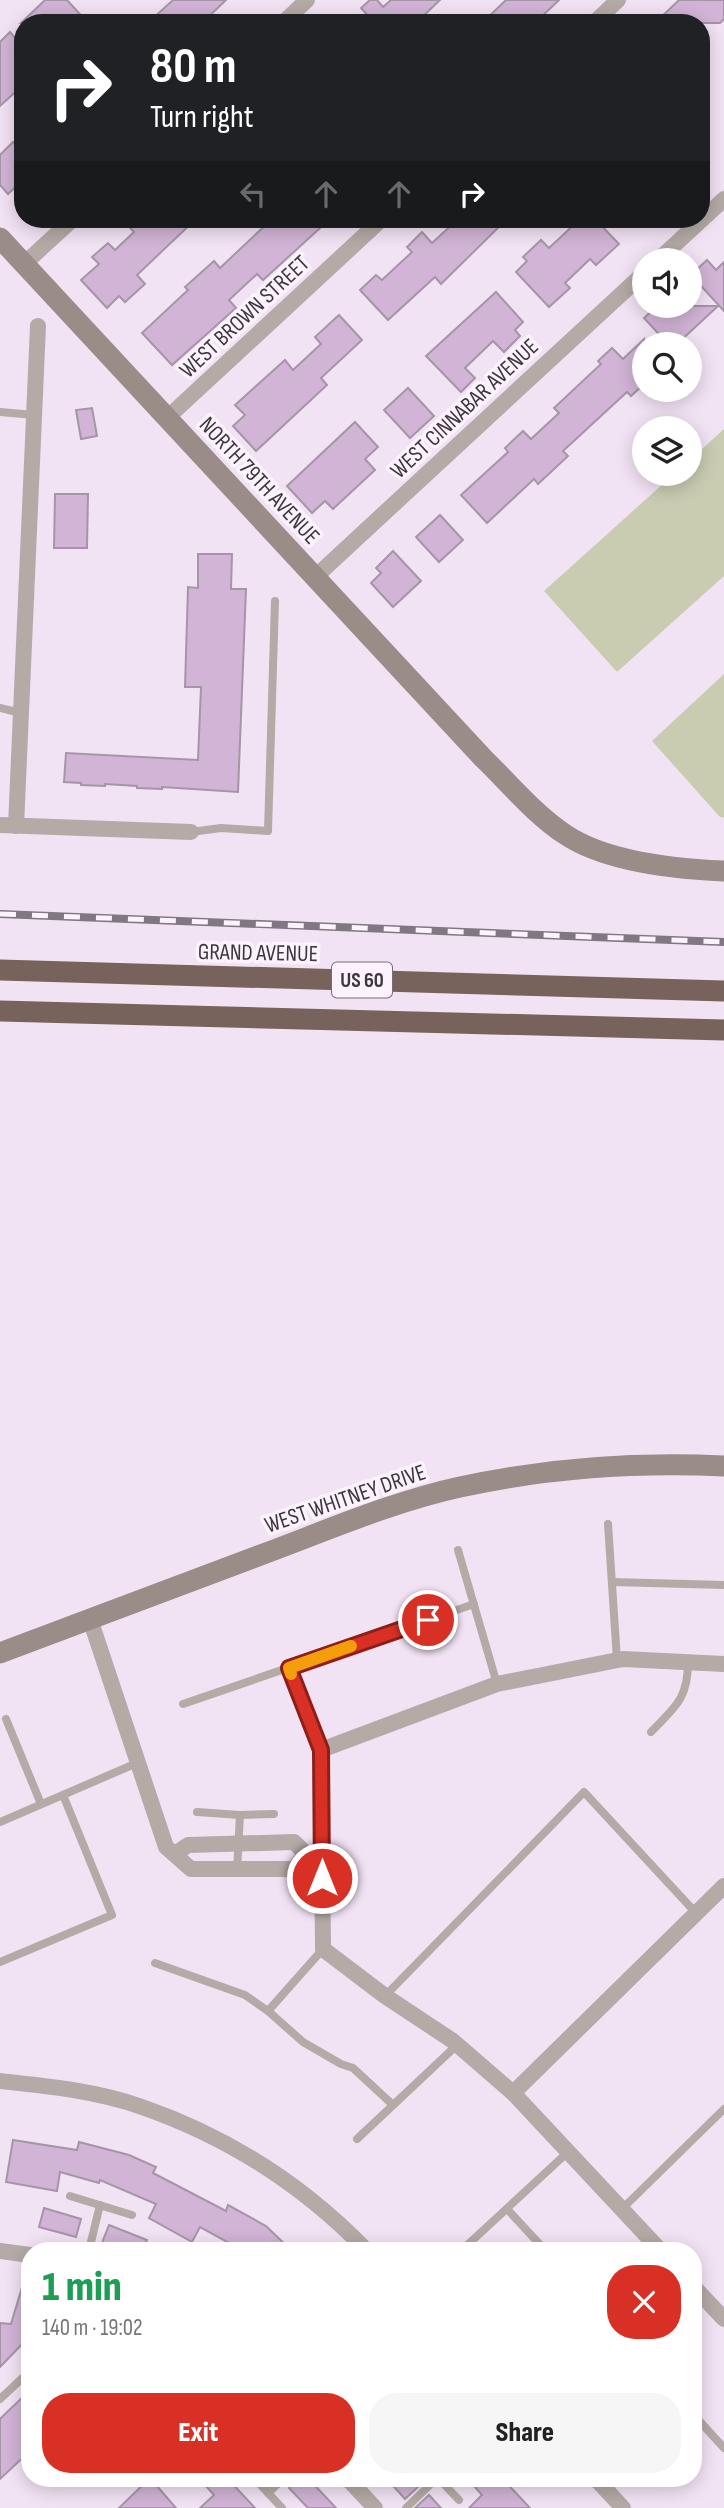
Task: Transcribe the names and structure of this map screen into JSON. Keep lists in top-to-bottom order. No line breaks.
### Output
{"streets":{"highway":["GRAND AVENUE","US 60"],"street":["WEST BROWN STREET","WEST CINNABAR AVENUE","NORTH 79TH AVENUE","WEST WHITNEY DRIVE"]},"crossings":[["WEST BROWN STREET","NORTH 79TH AVENUE"],["WEST CINNABAR AVENUE","NORTH 79TH AVENUE"]],"page":{"turn":["80 m","Turn right"],"heading":["1 min","140 m · 19:02"],"buttons":["Exit","Share"]}}
